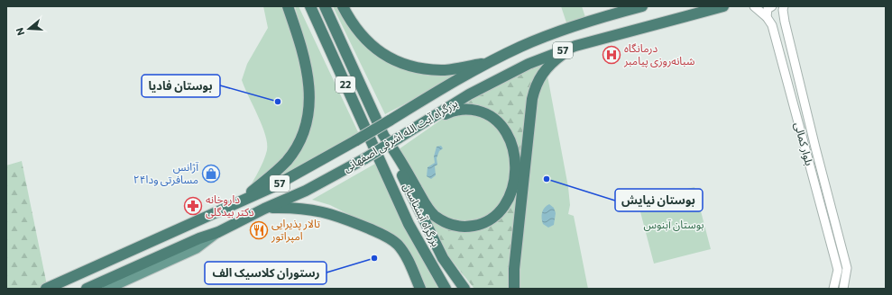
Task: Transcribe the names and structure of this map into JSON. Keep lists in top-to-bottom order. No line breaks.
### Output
{"streets":{"highway":["57","22","بزرگراه آیت الله اشرفی اصفهانی","بزرگراه آبشناسان"],"street":["بلوار کمالی"]},"crossings":[["22","بزرگراه آبشناسان"]],"parks":["بوستان آبنوس"],"places":{"hospital":["درمانگاه شبانه‌روزی پیامبر"],"other":["بوستان فادیا","بوستان نیایش","رستوران کلاسیک الف"],"shop":["آژانس مسافرتی ودا۲۴"],"pharmacy":["داروخانه دکتر بیدگلی"],"restaurant":["تالار پذیرایی امپراتور"]},"north":"left"}
